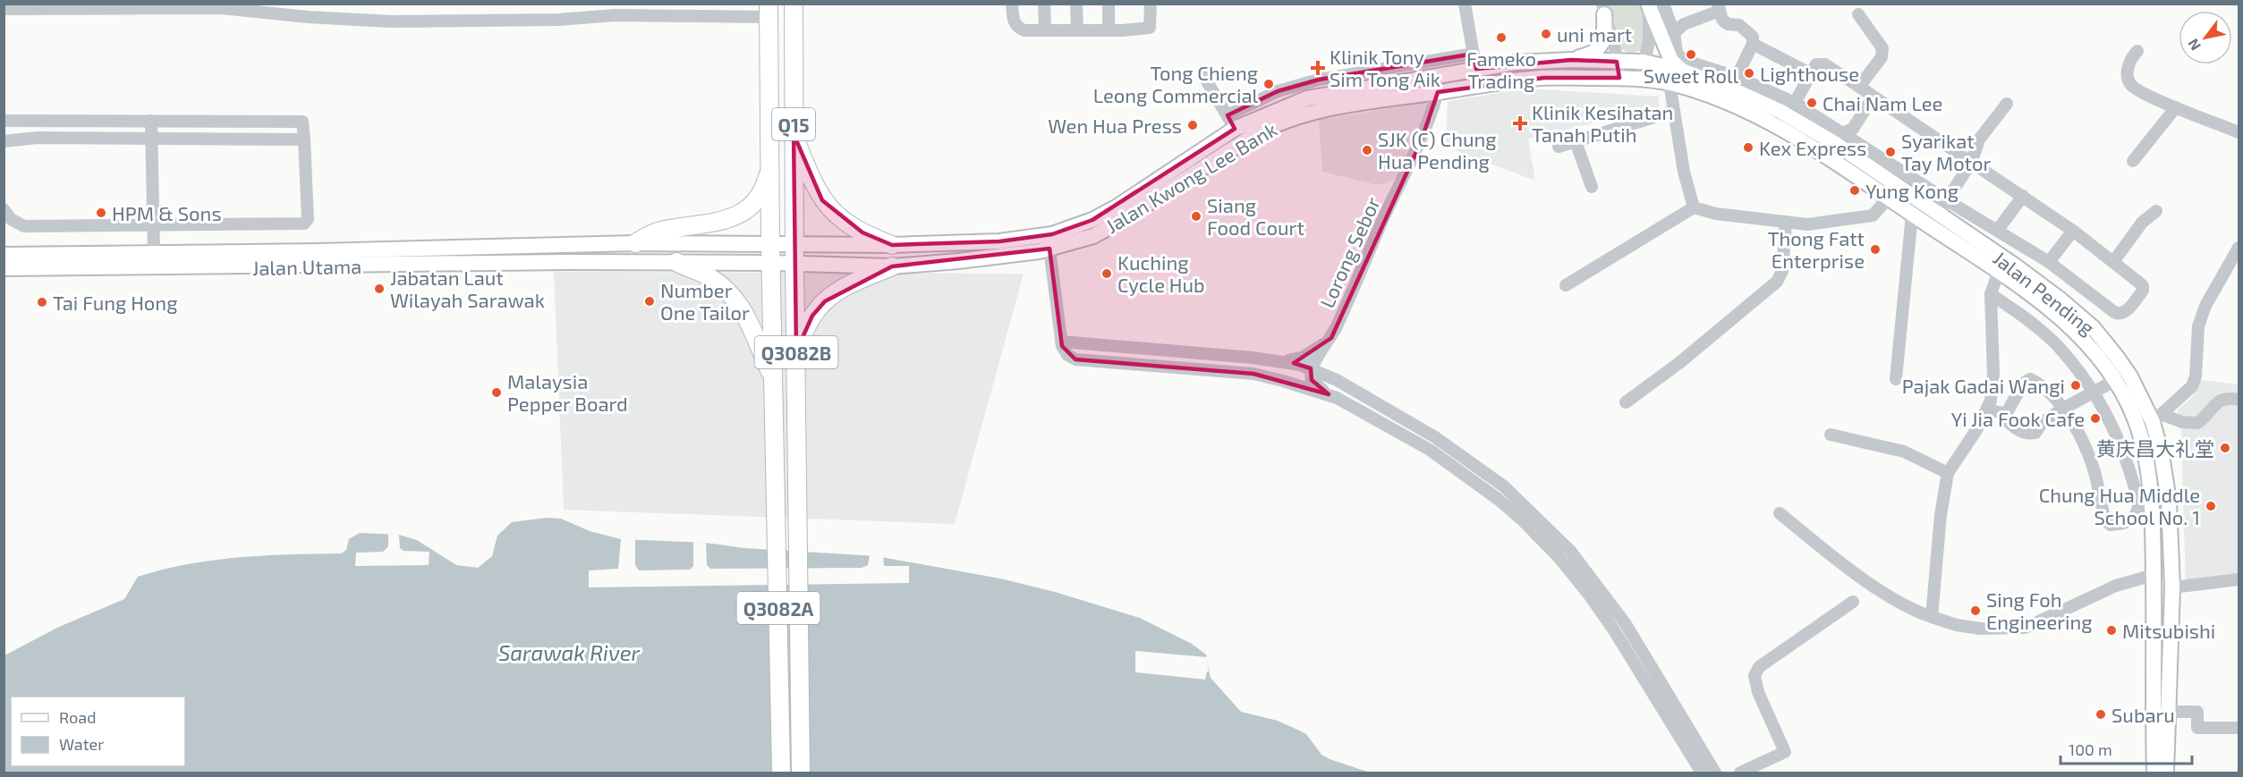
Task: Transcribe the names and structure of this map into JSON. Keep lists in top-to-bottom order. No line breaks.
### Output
{"streets":{"highway":["Q15","Q3082B","Q3082A"],"main road":["Jalan Kwong Lee Bank","Jalan Utama","Jalan Pending"],"street":["Lorong Sebor"]},"crossings":[["Q15","Jalan Kwong Lee Bank"],["Q15","Jalan Utama"],["Q15","Q3082B"],["Q15","Q3082A"],["Jalan Kwong Lee Bank","Lorong Sebor"],["Jalan Kwong Lee Bank","Jalan Utama"],["Jalan Kwong Lee Bank","Jalan Pending"],["Jalan Kwong Lee Bank","Q3082B"],["Jalan Kwong Lee Bank","Q3082A"],["Jalan Utama","Q3082A"]],"water":["Sarawak River"],"places":{"other":["uni mart","Fameko Trading","Sweet Roll","Lighthouse","Tong Chieng Leong Commercial","Chai Nam Lee","Wen Hua Press","Kex Express","SJK (C) Chung Hua Pending","Syarikat Tay Motor","Yung Kong","HPM & Sons","Siang Food Court","Thong Fatt Enterprise","Kuching Cycle Hub","Jabatan Laut Wilayah Sarawak","Number One Tailor","Tai Fung Hong","Pajak Gadai Wangi","Malaysia Pepper Board","Yi Jia Fook Cafe","黄庆昌大礼堂","Chung Hua Middle School No. 1","Sing Foh Engineering","Mitsubishi","Subaru"],"health":["Klinik Tony Sim Tong Aik","Klinik Kesihatan Tanah Putih"]},"legend":["Road","Water"],"scale_bar":"100 m","north":"bottom left"}
